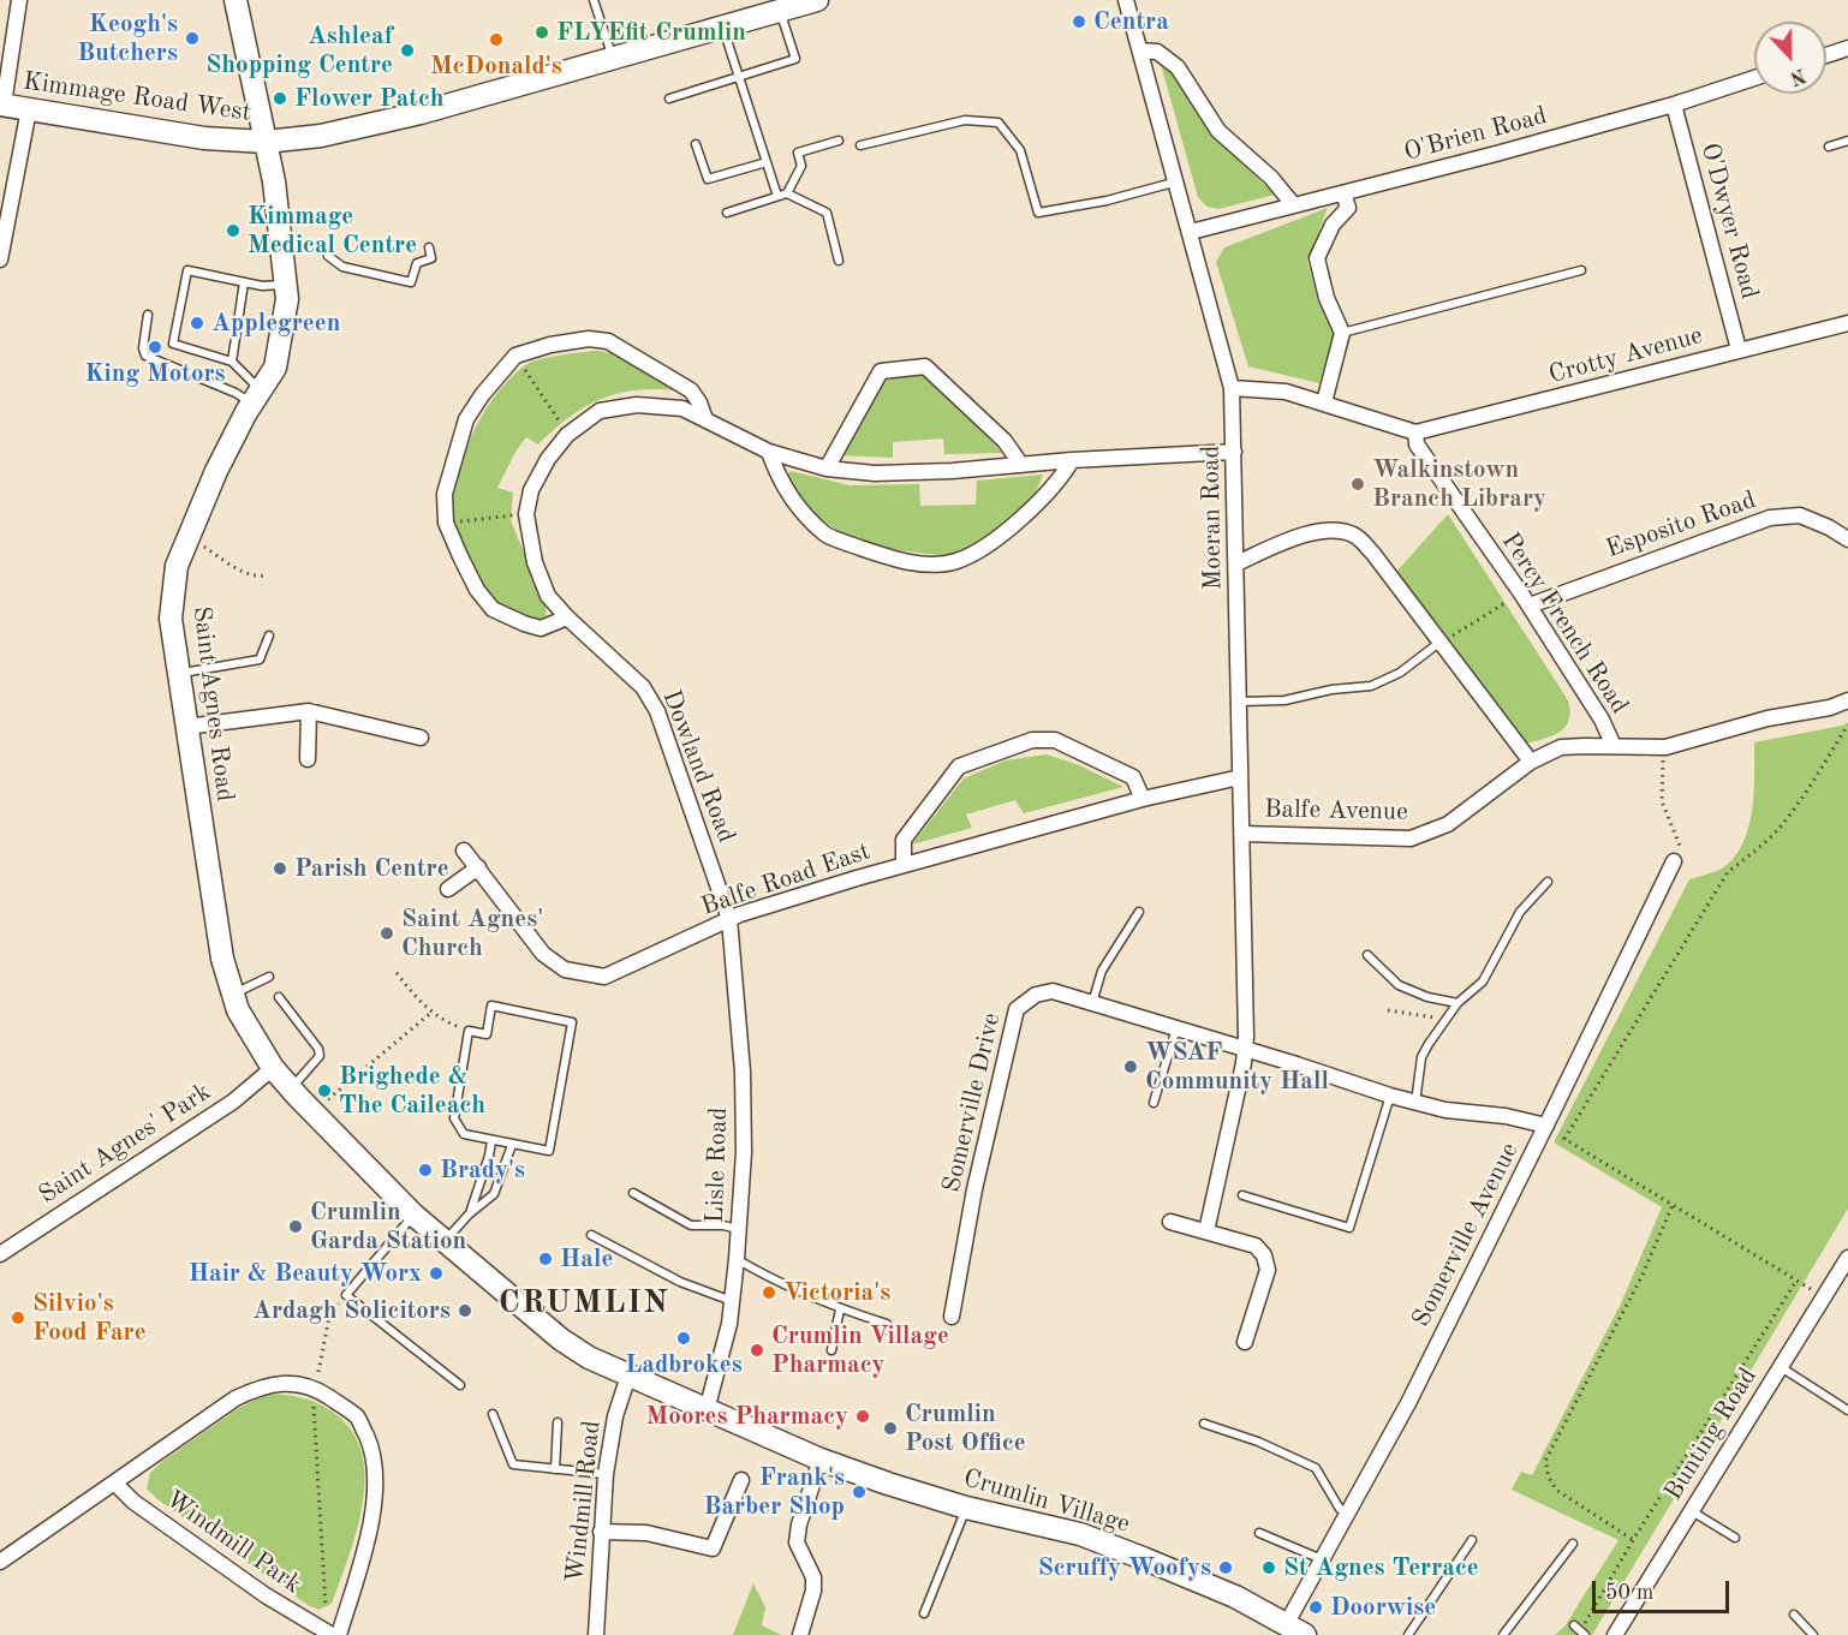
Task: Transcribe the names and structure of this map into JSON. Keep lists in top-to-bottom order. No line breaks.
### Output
{"streets":{"street":["Kimmage Road West","O'Brien Road","O'Dwyer Road","Crotty Avenue","Moeran Road","Esposito Road","Percy French Road","Saint Agnes Road","Dowland Road","Balfe Avenue","Balfe Road East","Somerville Drive","Saint Agnes' Park","Lisle Road","Somerville Avenue","Bunting Road","Windmill Road","Crumlin Village","Windmill Park"]},"crossings":[["Kimmage Road West","Saint Agnes Road"],["O'Brien Road","O'Dwyer Road"],["O'Brien Road","Moeran Road"],["O'Dwyer Road","Crotty Avenue"],["Crotty Avenue","Percy French Road"],["Moeran Road","Dowland Road"],["Moeran Road","Balfe Avenue"],["Moeran Road","Balfe Road East"],["Moeran Road","Somerville Drive"],["Esposito Road","Percy French Road"],["Percy French Road","Balfe Avenue"],["Saint Agnes Road","Saint Agnes' Park"],["Saint Agnes Road","Crumlin Village"],["Dowland Road","Balfe Road East"],["Dowland Road","Lisle Road"],["Balfe Road East","Lisle Road"],["Somerville Drive","Somerville Avenue"],["Lisle Road","Crumlin Village"],["Somerville Avenue","Crumlin Village"],["Windmill Road","Crumlin Village"]],"districts":["CRUMLIN"],"places":["Centra","FLYEfit Crumlin","Keogh's Butchers","McDonald's","Ashleaf Shopping Centre","Flower Patch","Kimmage Medical Centre","Applegreen","King Motors","Walkinstown Branch Library","Parish Centre","Saint Agnes' Church","WSAF Community Hall","Brighede & The Caileach","Brady's","Crumlin Garda Station","Hale","Hair & Beauty Worx","Victoria's","Ardagh Solicitors","Silvio's Food Fare","Ladbrokes","Crumlin Village Pharmacy","Moores Pharmacy","Crumlin Post Office","Frank's Barber Shop","Scruffy Woofys","St Agnes Terrace","Doorwise"],"scale_bar":"50 m","north":"bottom"}
